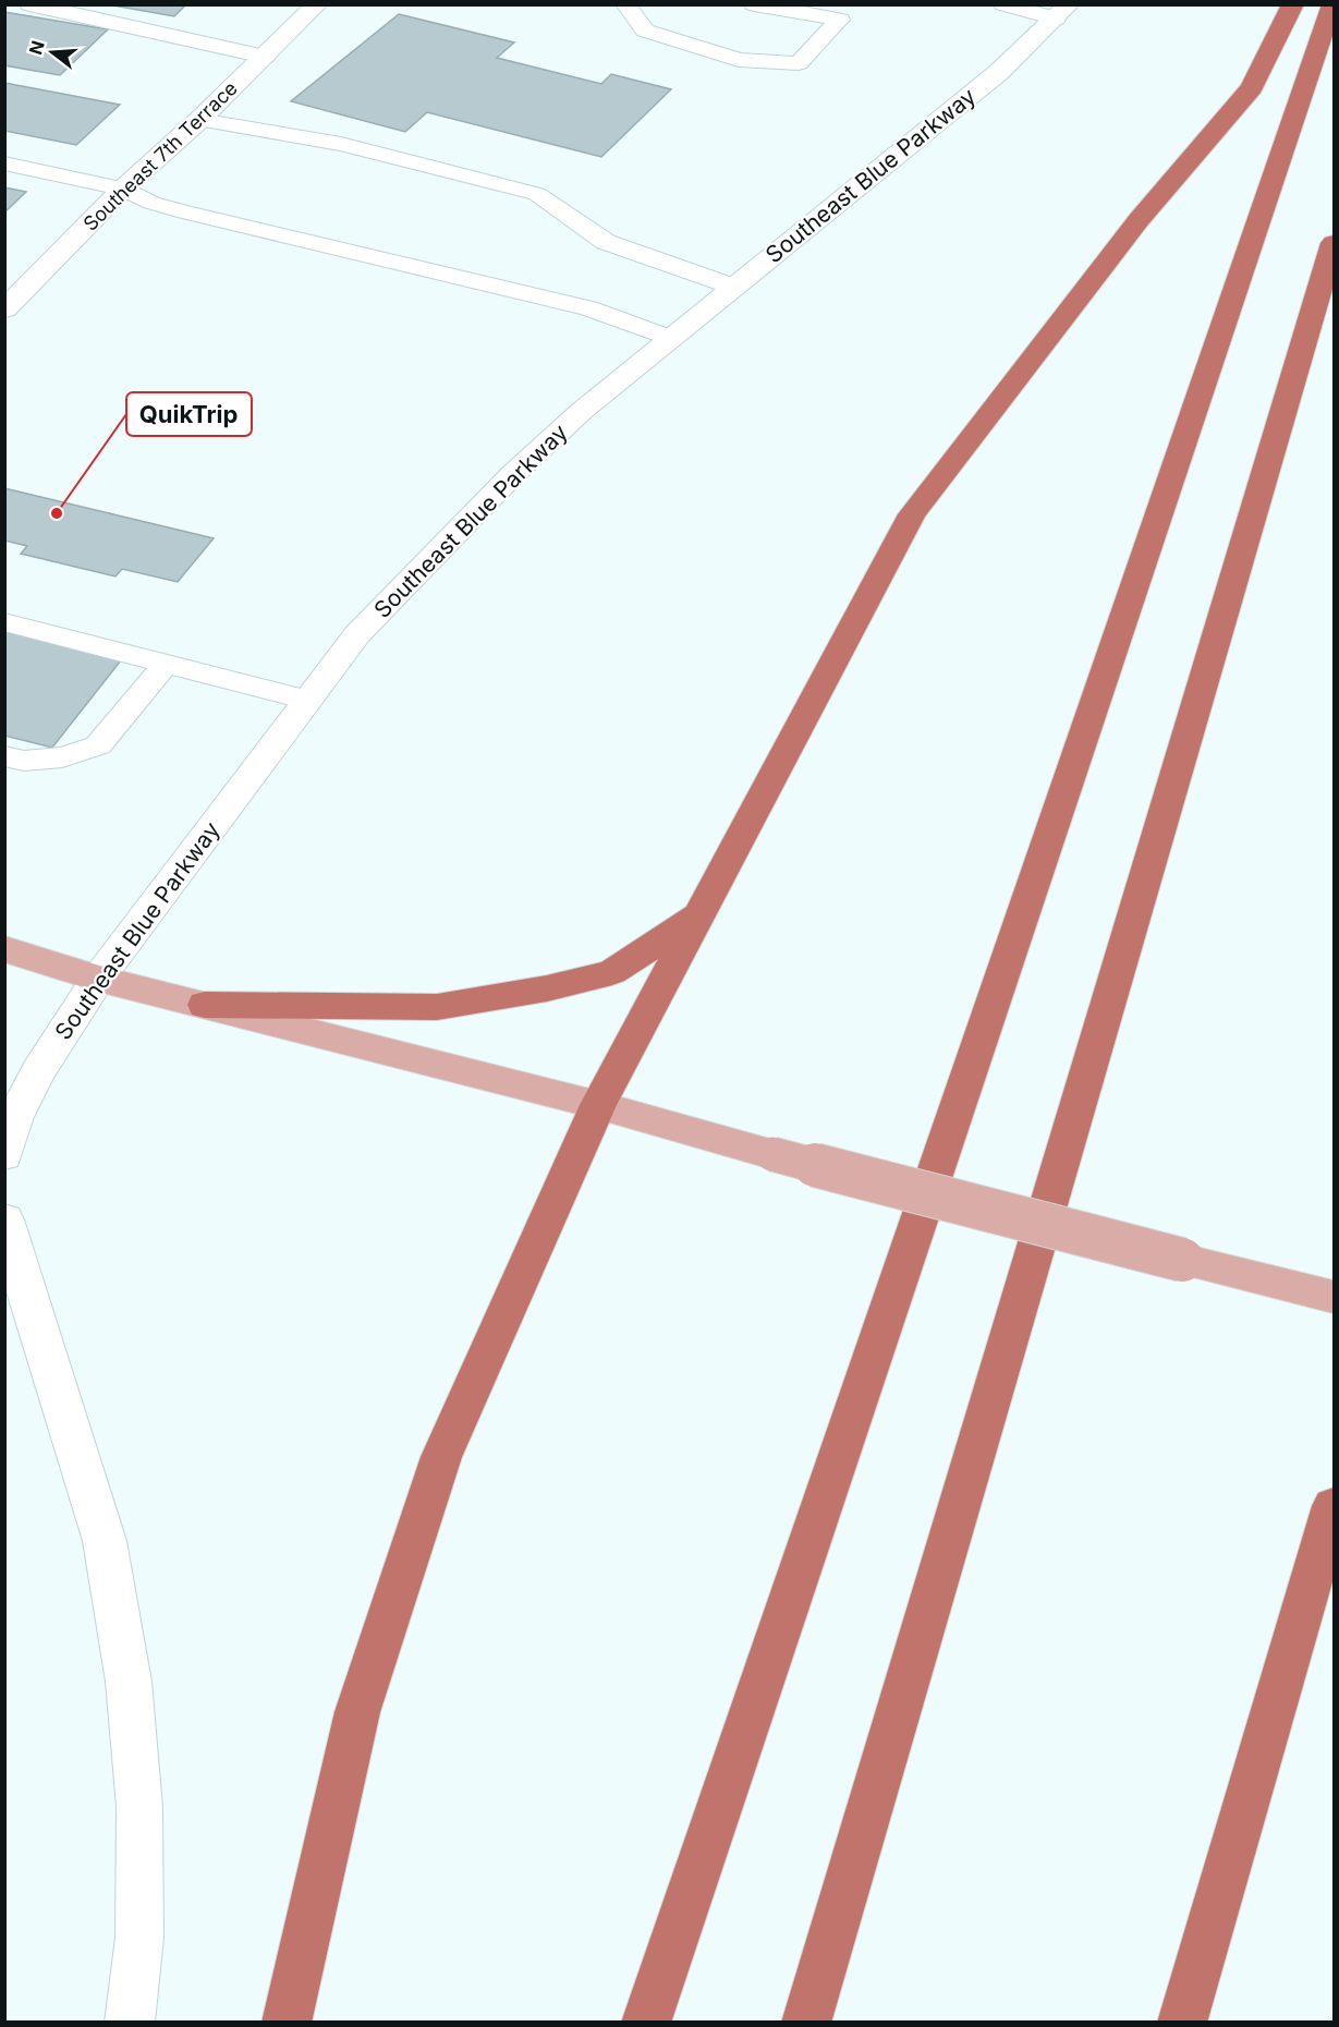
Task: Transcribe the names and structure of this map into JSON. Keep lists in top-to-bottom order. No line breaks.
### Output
{"streets":{"street":["Southeast 7th Terrace","Southeast Blue Parkway"]},"places":["QuikTrip"],"north":"left"}
